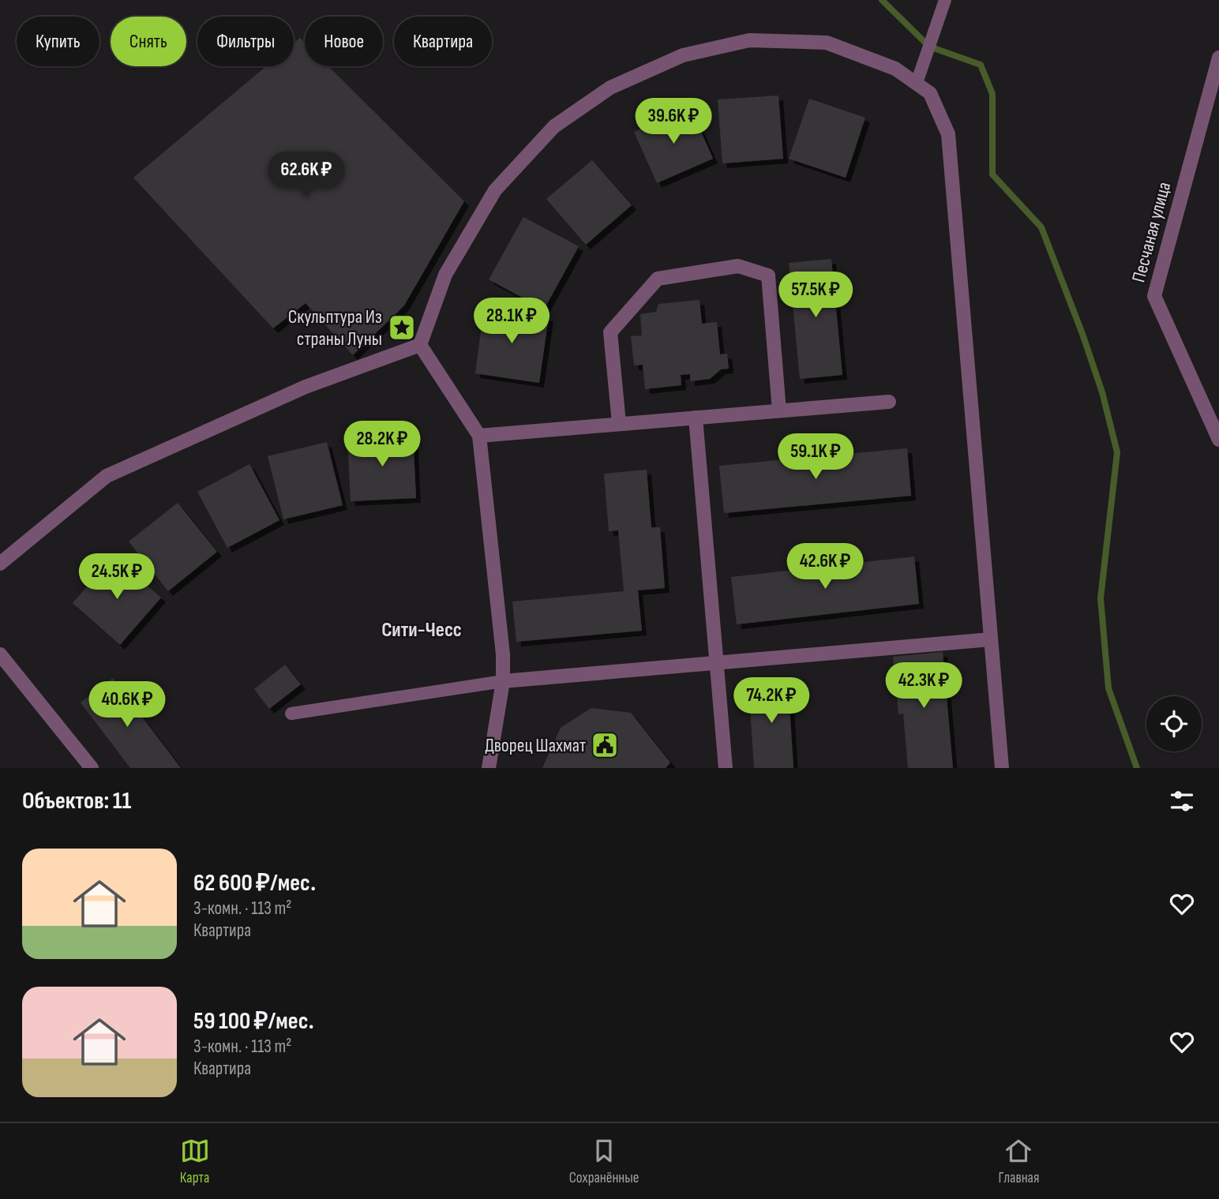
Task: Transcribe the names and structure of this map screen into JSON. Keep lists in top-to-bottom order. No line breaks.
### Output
{"streets":{"street":["Песчаная улица"]},"districts":["Сити-Чесс"],"places":{"place":["Скульптура Из страны Луны"],"public building":["Дворец Шахмат"]},"page":{"chip":["Купить","Снять","Фильтры","Новое","Квартира"],"price":["39.6K ₽","62.6K ₽","57.5K ₽","28.1K ₽","28.2K ₽","59.1K ₽","42.6K ₽","24.5K ₽","42.3K ₽","74.2K ₽","40.6K ₽"],"heading":"Объектов: 11","list":[{"name":"62 600 ₽/мес.","note":"3-комн. · 113 m² · Квартира"},{"name":"59 100 ₽/мес.","note":"3-комн. · 113 m² · Квартира"}],"tabs":["Карта","Сохранённые","Главная"]}}
